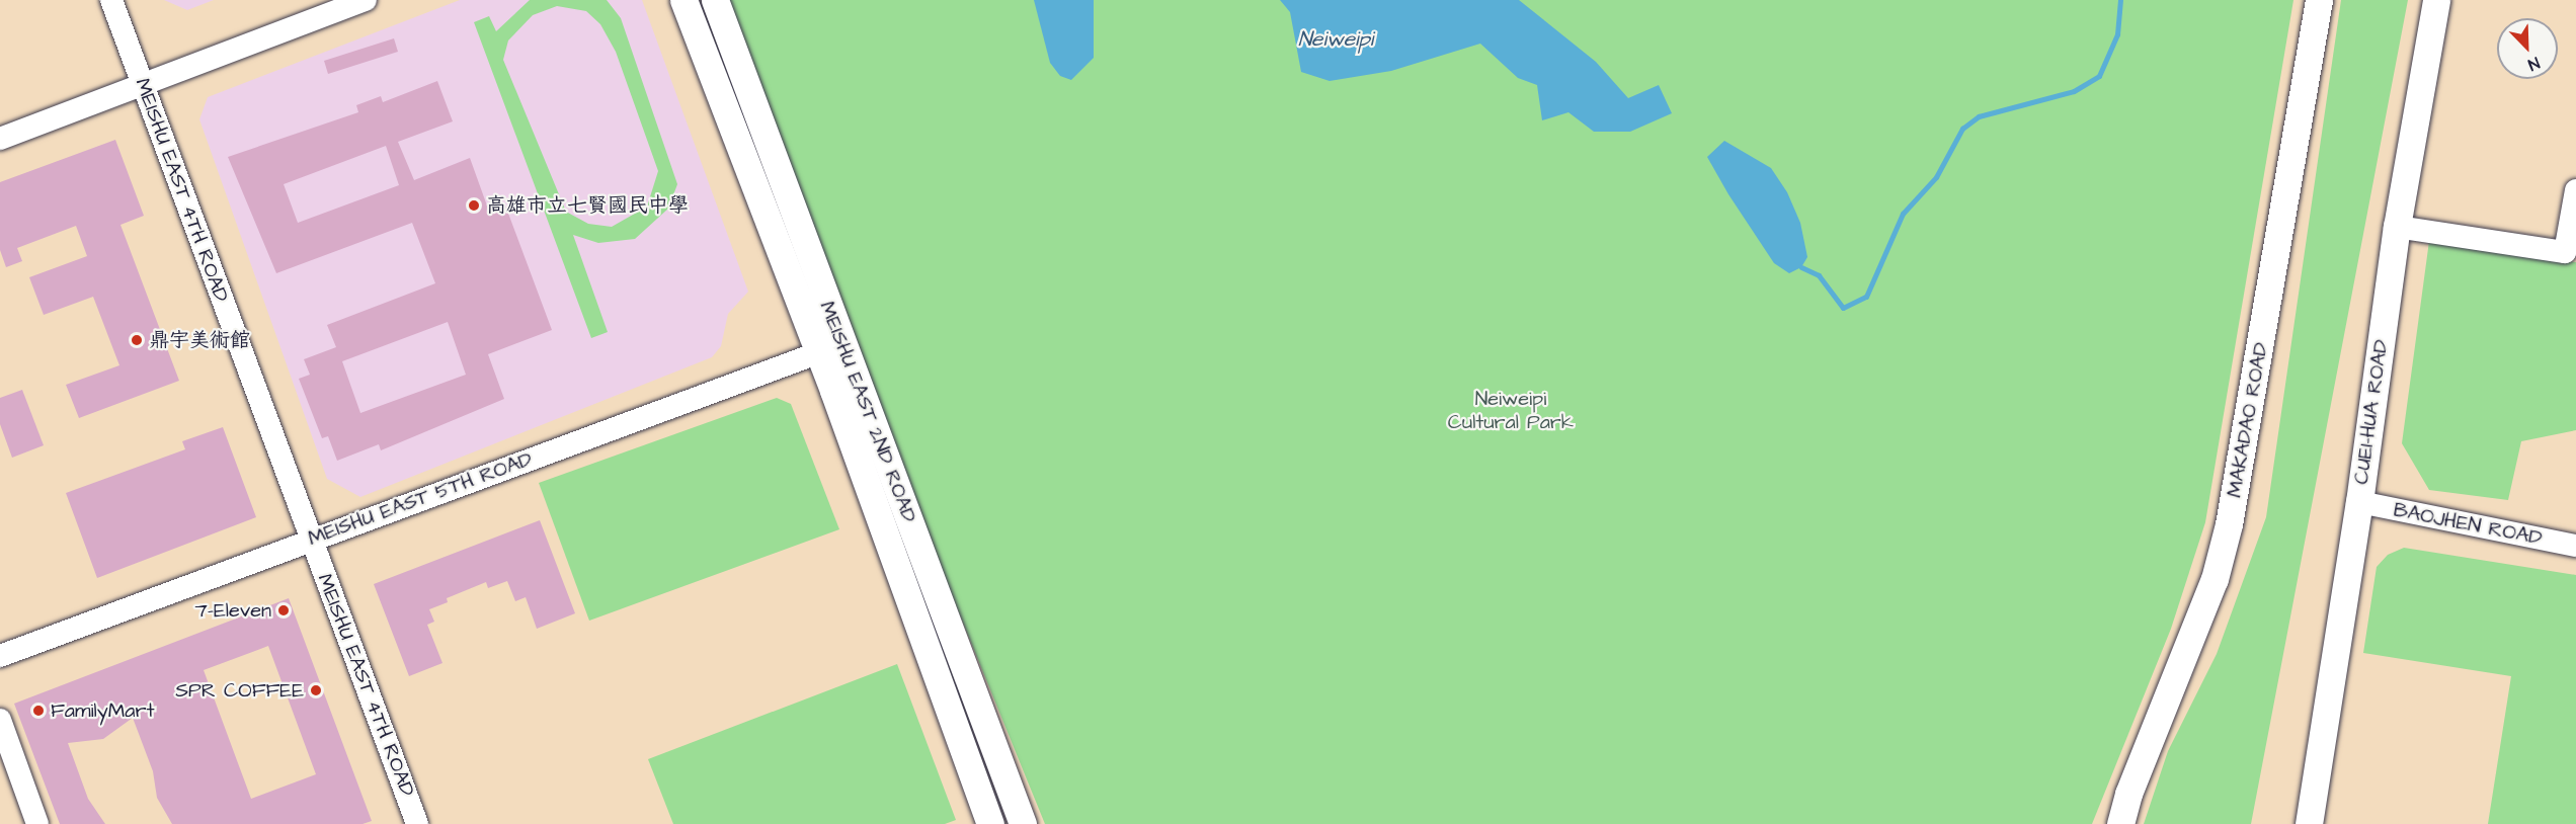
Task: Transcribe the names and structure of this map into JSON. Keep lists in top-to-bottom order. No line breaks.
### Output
{"streets":{"street":["MEISHU EAST 4TH ROAD","MEISHU EAST 2ND ROAD","CUEI-HUA ROAD","MAKADAO ROAD","MEISHU EAST 5TH ROAD","BAOJHEN ROAD"]},"crossings":[["MEISHU EAST 4TH ROAD","MEISHU EAST 5TH ROAD"],["MEISHU EAST 2ND ROAD","MEISHU EAST 5TH ROAD"],["CUEI-HUA ROAD","BAOJHEN ROAD"]],"water":["Neiweipi"],"parks":["Neiweipi Cultural Park"],"places":["高雄市立七賢國民中學","鼎宇美術館","7-Eleven","SPR COFFEE","FamilyMart"],"north":"bottom right"}
